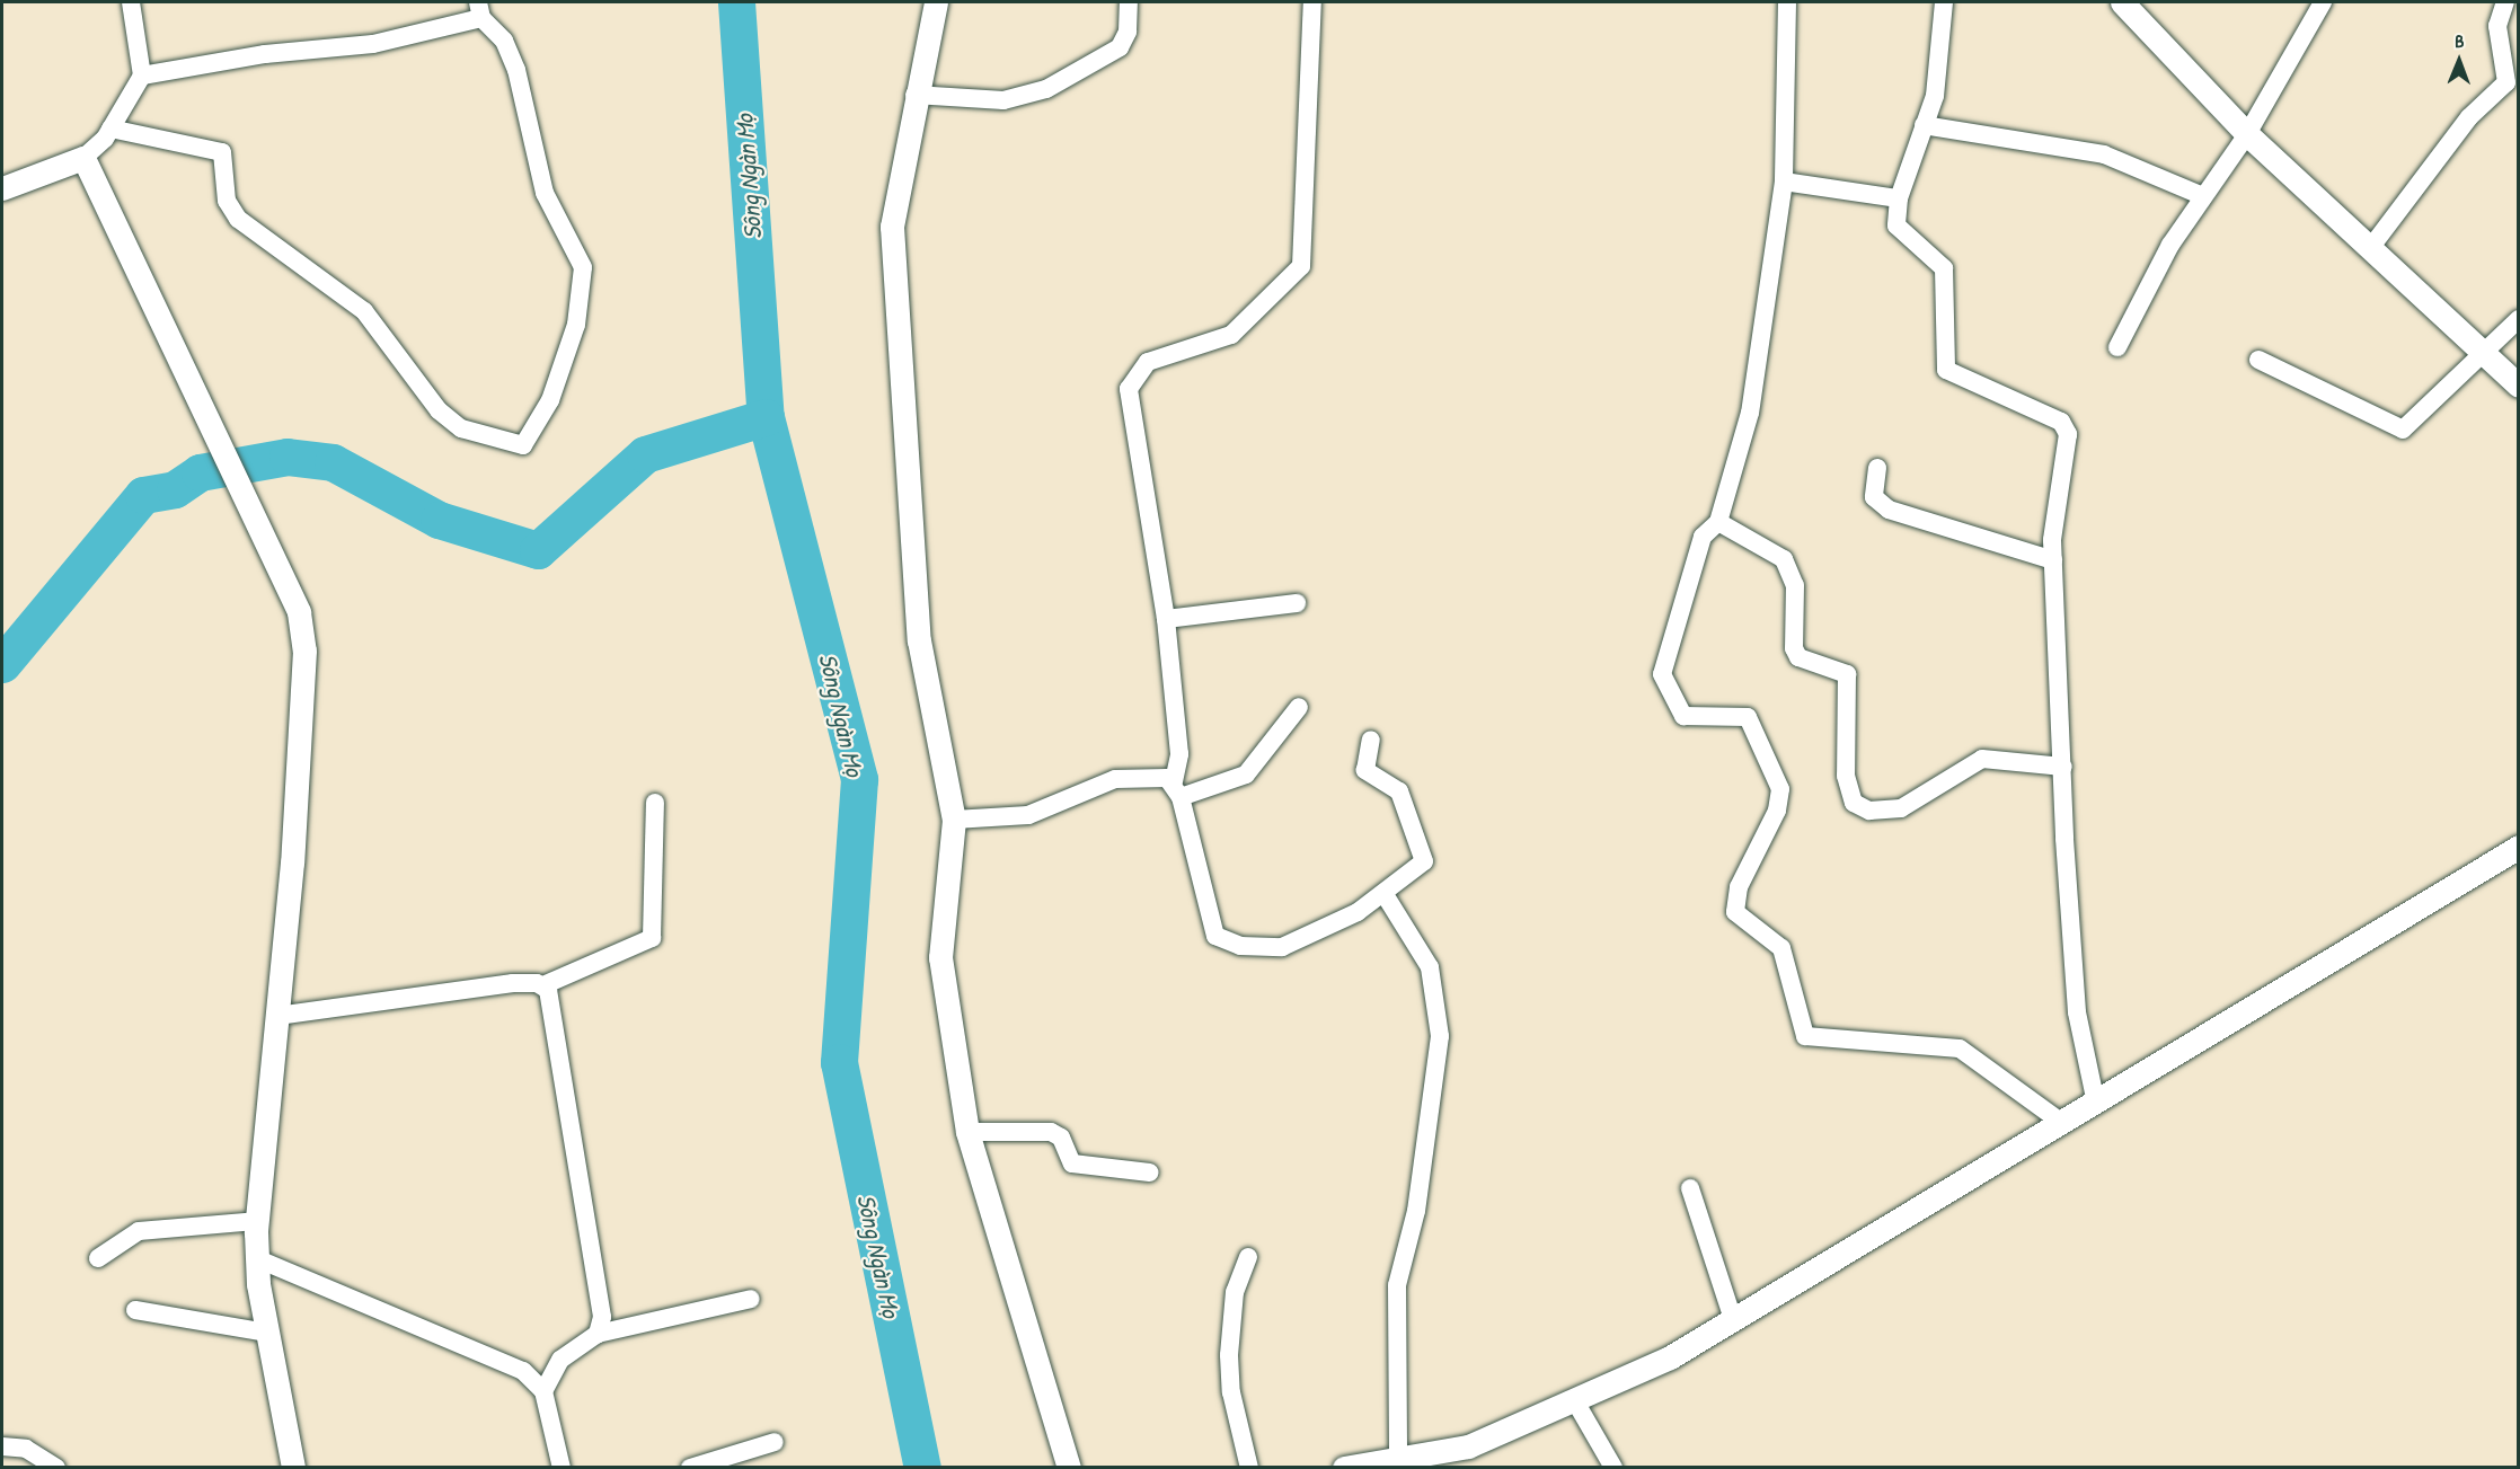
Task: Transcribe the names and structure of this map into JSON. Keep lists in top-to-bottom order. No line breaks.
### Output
{"water":["Sông Ngàn Mọ"],"north":"top"}
